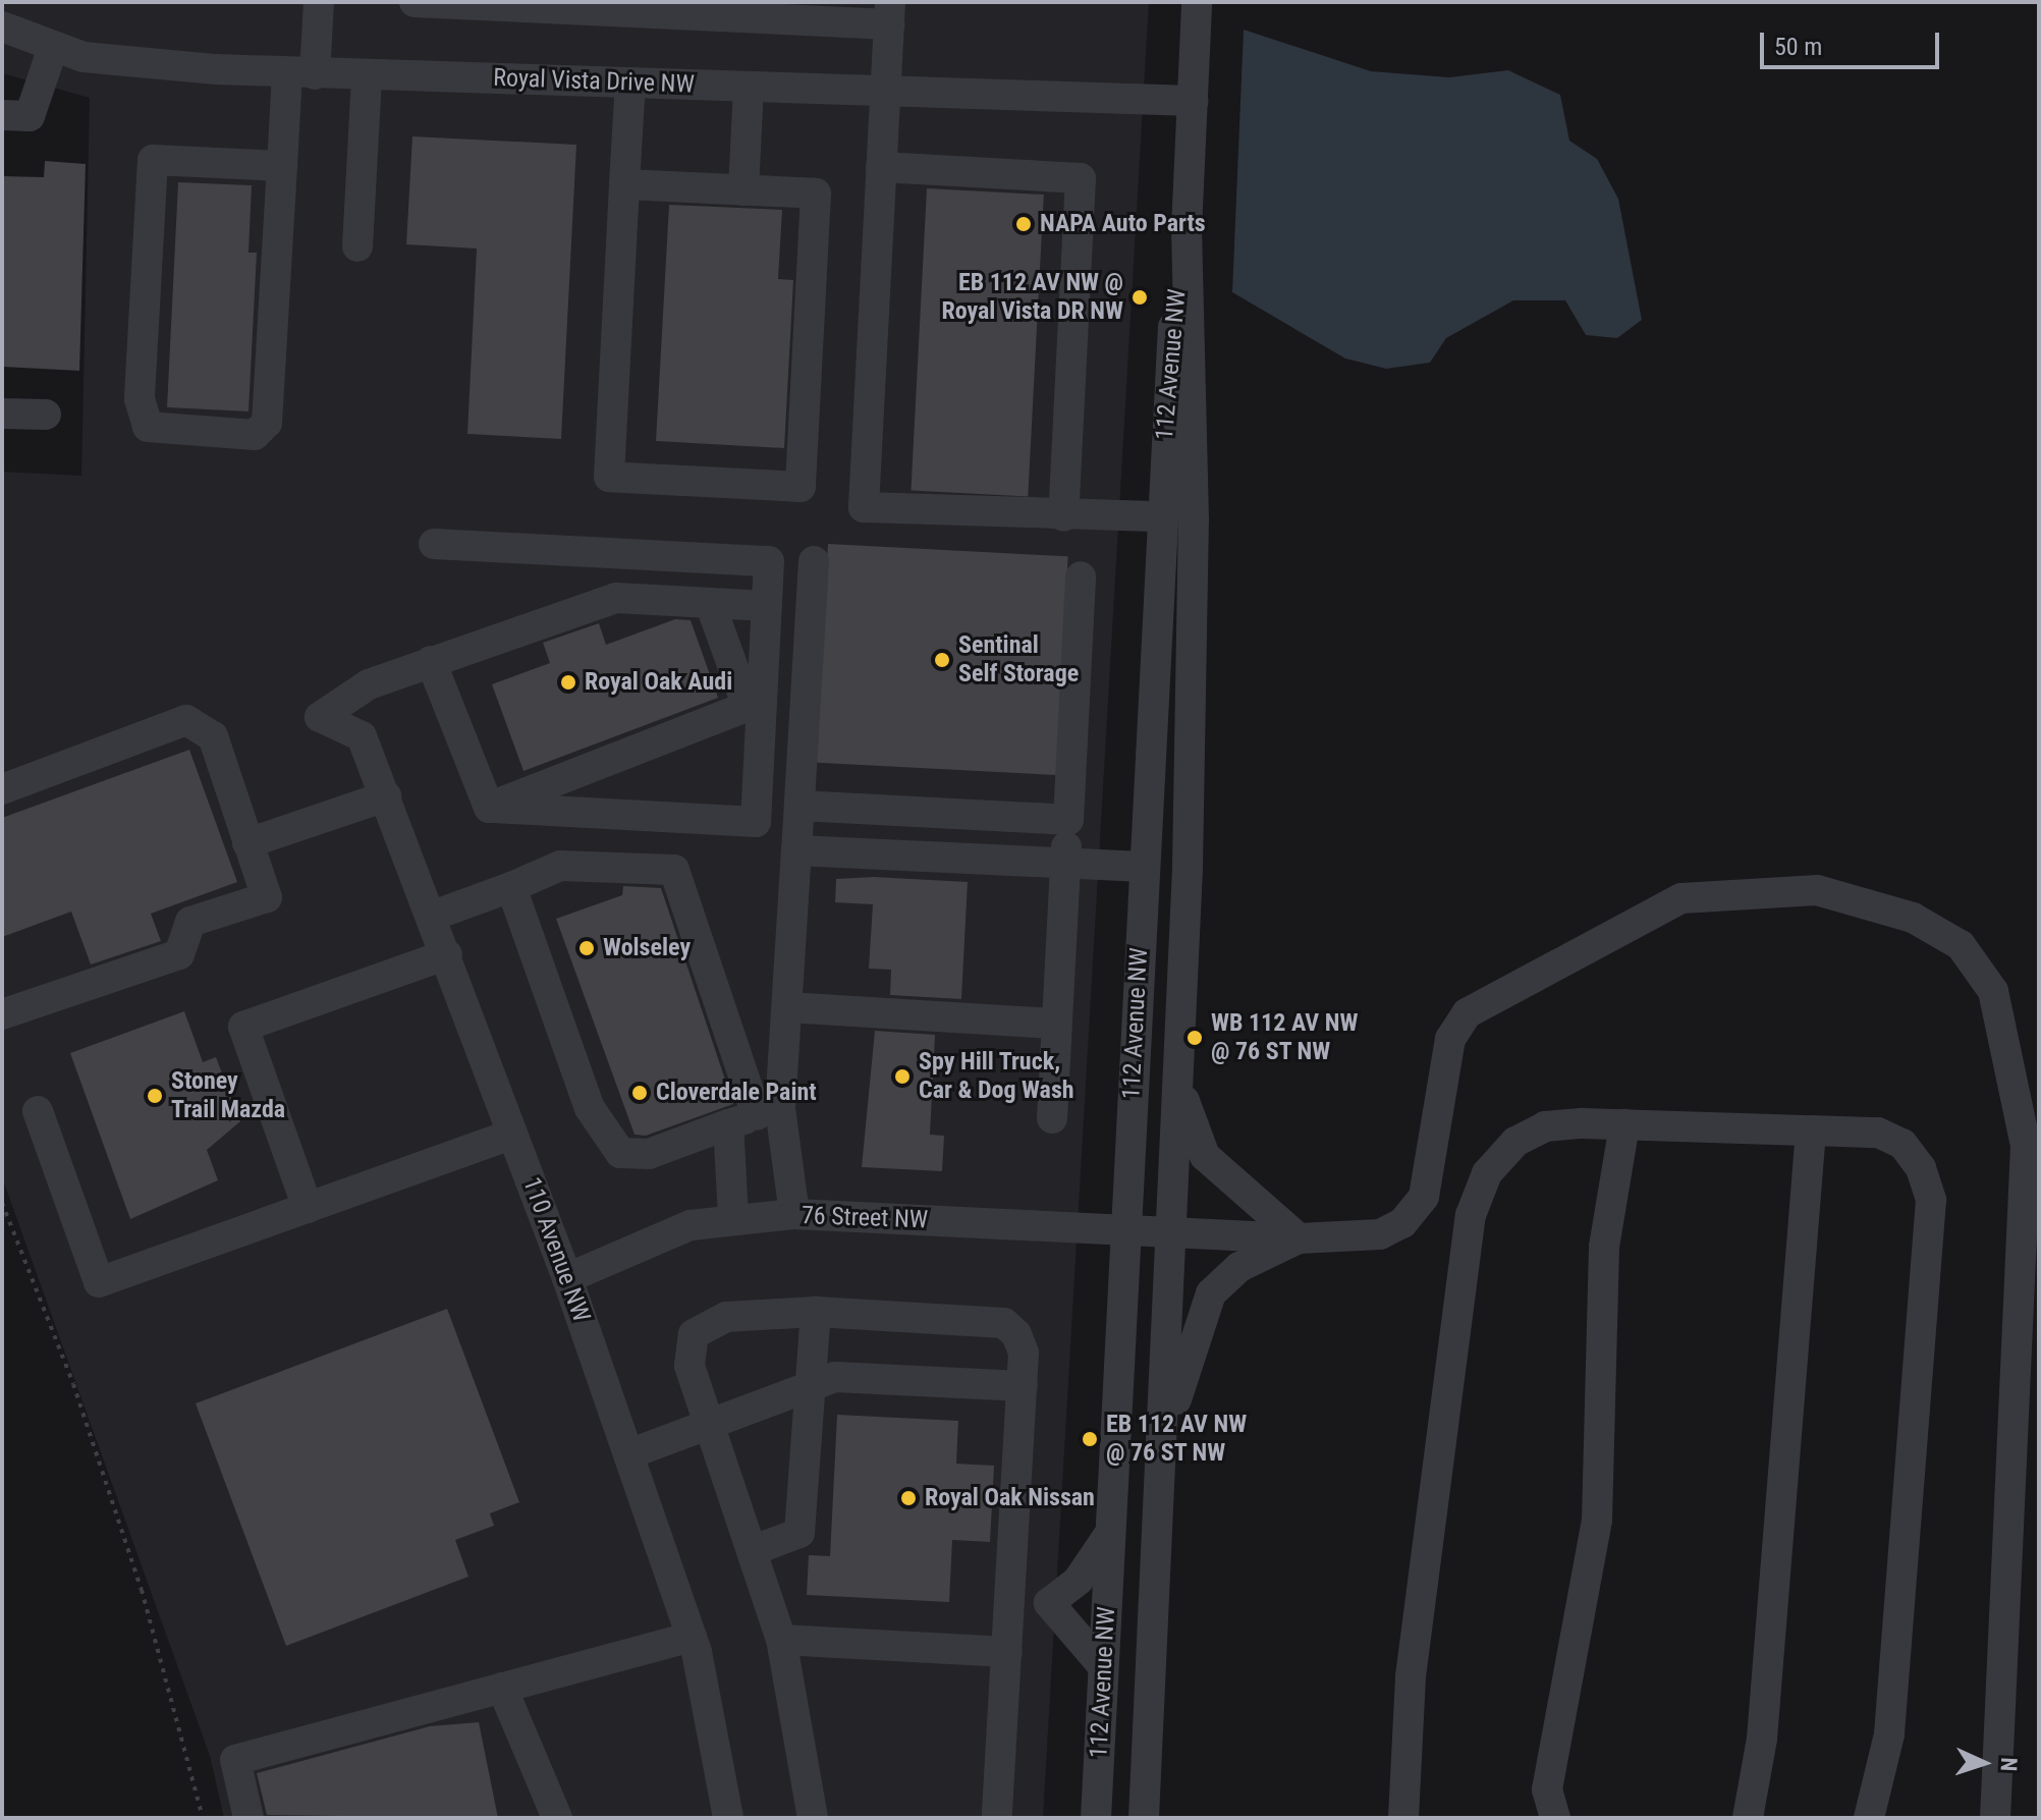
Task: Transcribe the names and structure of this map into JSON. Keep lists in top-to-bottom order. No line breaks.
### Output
{"streets":{"street":["Royal Vista Drive NW","112 Avenue NW","76 Street NW","110 Avenue NW"]},"crossings":[["Royal Vista Drive NW","112 Avenue NW"],["112 Avenue NW","76 Street NW"],["76 Street NW","110 Avenue NW"]],"places":["NAPA Auto Parts","EB 112 AV NW @ Royal Vista DR NW","Sentinal Self Storage","Royal Oak Audi","Wolseley","WB 112 AV NW @ 76 ST NW","Spy Hill Truck, Car & Dog Wash","Cloverdale Paint","Stoney Trail Mazda","EB 112 AV NW @ 76 ST NW","Royal Oak Nissan"],"scale_bar":"50 m","north":"right"}
